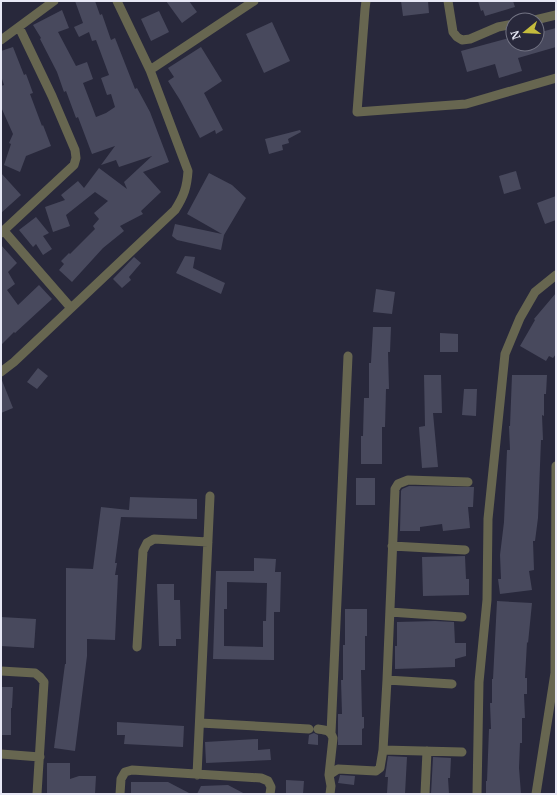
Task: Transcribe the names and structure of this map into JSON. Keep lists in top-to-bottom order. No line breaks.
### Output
{"north":"left"}
